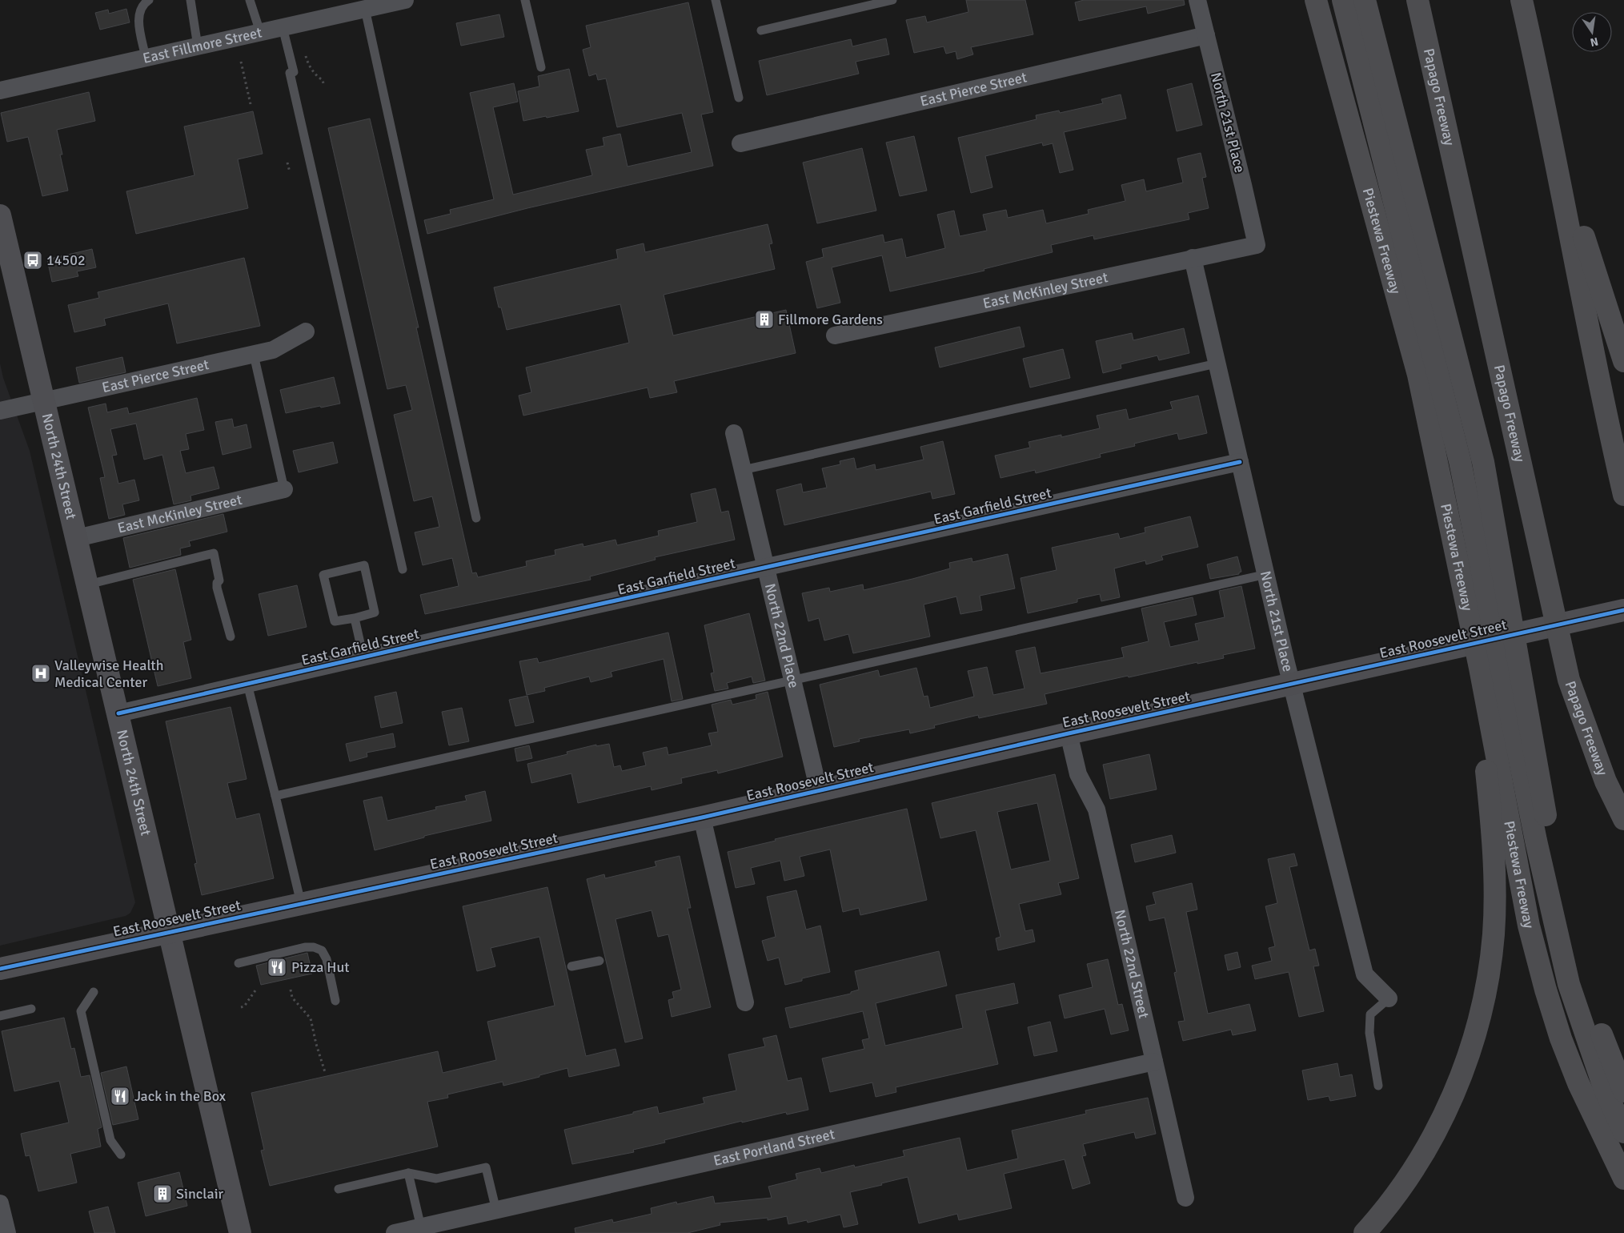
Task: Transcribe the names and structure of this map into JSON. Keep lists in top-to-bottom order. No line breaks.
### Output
{"streets":{"highway":["Papago Freeway","Piestewa Freeway"],"street":["East Fillmore Street","East Pierce Street","North 21st Place","East McKinley Street","North 24th Street","East Garfield Street","North 22nd Place","East Roosevelt Street","North 22nd Street","East Portland Street"]},"crossings":[["East Pierce Street","North 21st Place"],["East Pierce Street","North 24th Street"],["North 21st Place","East McKinley Street"],["North 21st Place","East Garfield Street"],["North 21st Place","East Roosevelt Street"],["East McKinley Street","North 24th Street"],["North 24th Street","East Garfield Street"],["North 24th Street","East Roosevelt Street"],["East Garfield Street","North 22nd Place"],["North 22nd Place","East Roosevelt Street"],["East Roosevelt Street","North 22nd Street"],["North 22nd Street","East Portland Street"]],"places":{"bus stop":["14502"],"building":["Fillmore Gardens","Sinclair"],"hospital":["Valleywise Health Medical Center"],"restaurant":["Pizza Hut","Jack in the Box"]},"north":"bottom"}
